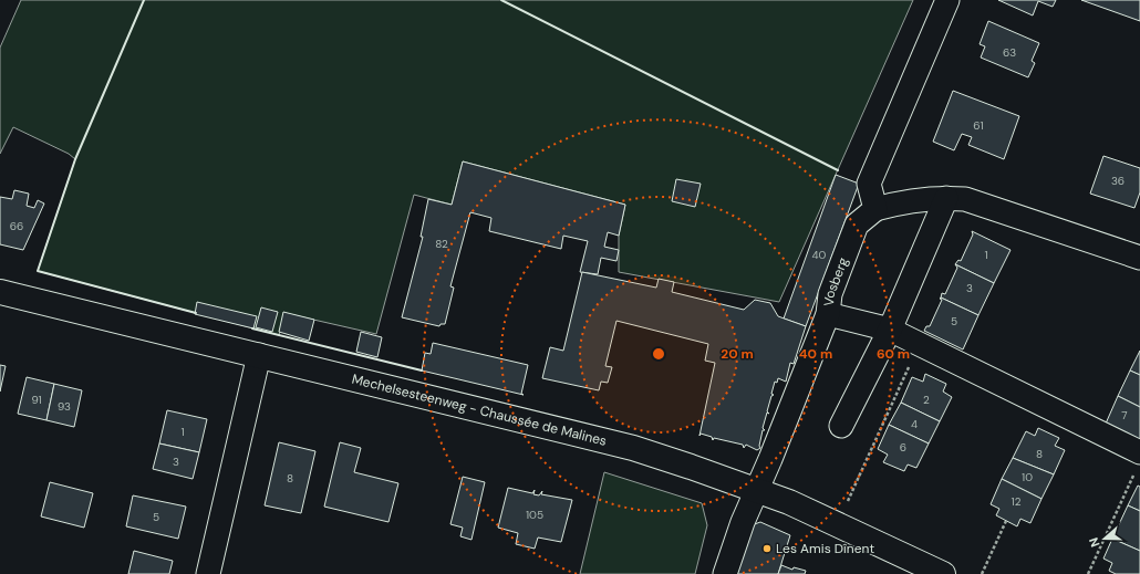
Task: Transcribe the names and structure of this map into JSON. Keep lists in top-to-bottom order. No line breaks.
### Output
{"streets":{"main road":["Mechelsesteenweg - Chaussée de Malines"],"street":["Vosberg"]},"crossings":[["Vosberg","Mechelsesteenweg - Chaussée de Malines"]],"places":["Les Amis Dînent"],"house_numbers":["63","61","36","66","82","40","1","3","5","91","2","93","7","4","1","6","8","3","10","8","12","105","5"],"north":"left","rings":["20 m","40 m","60 m"]}
